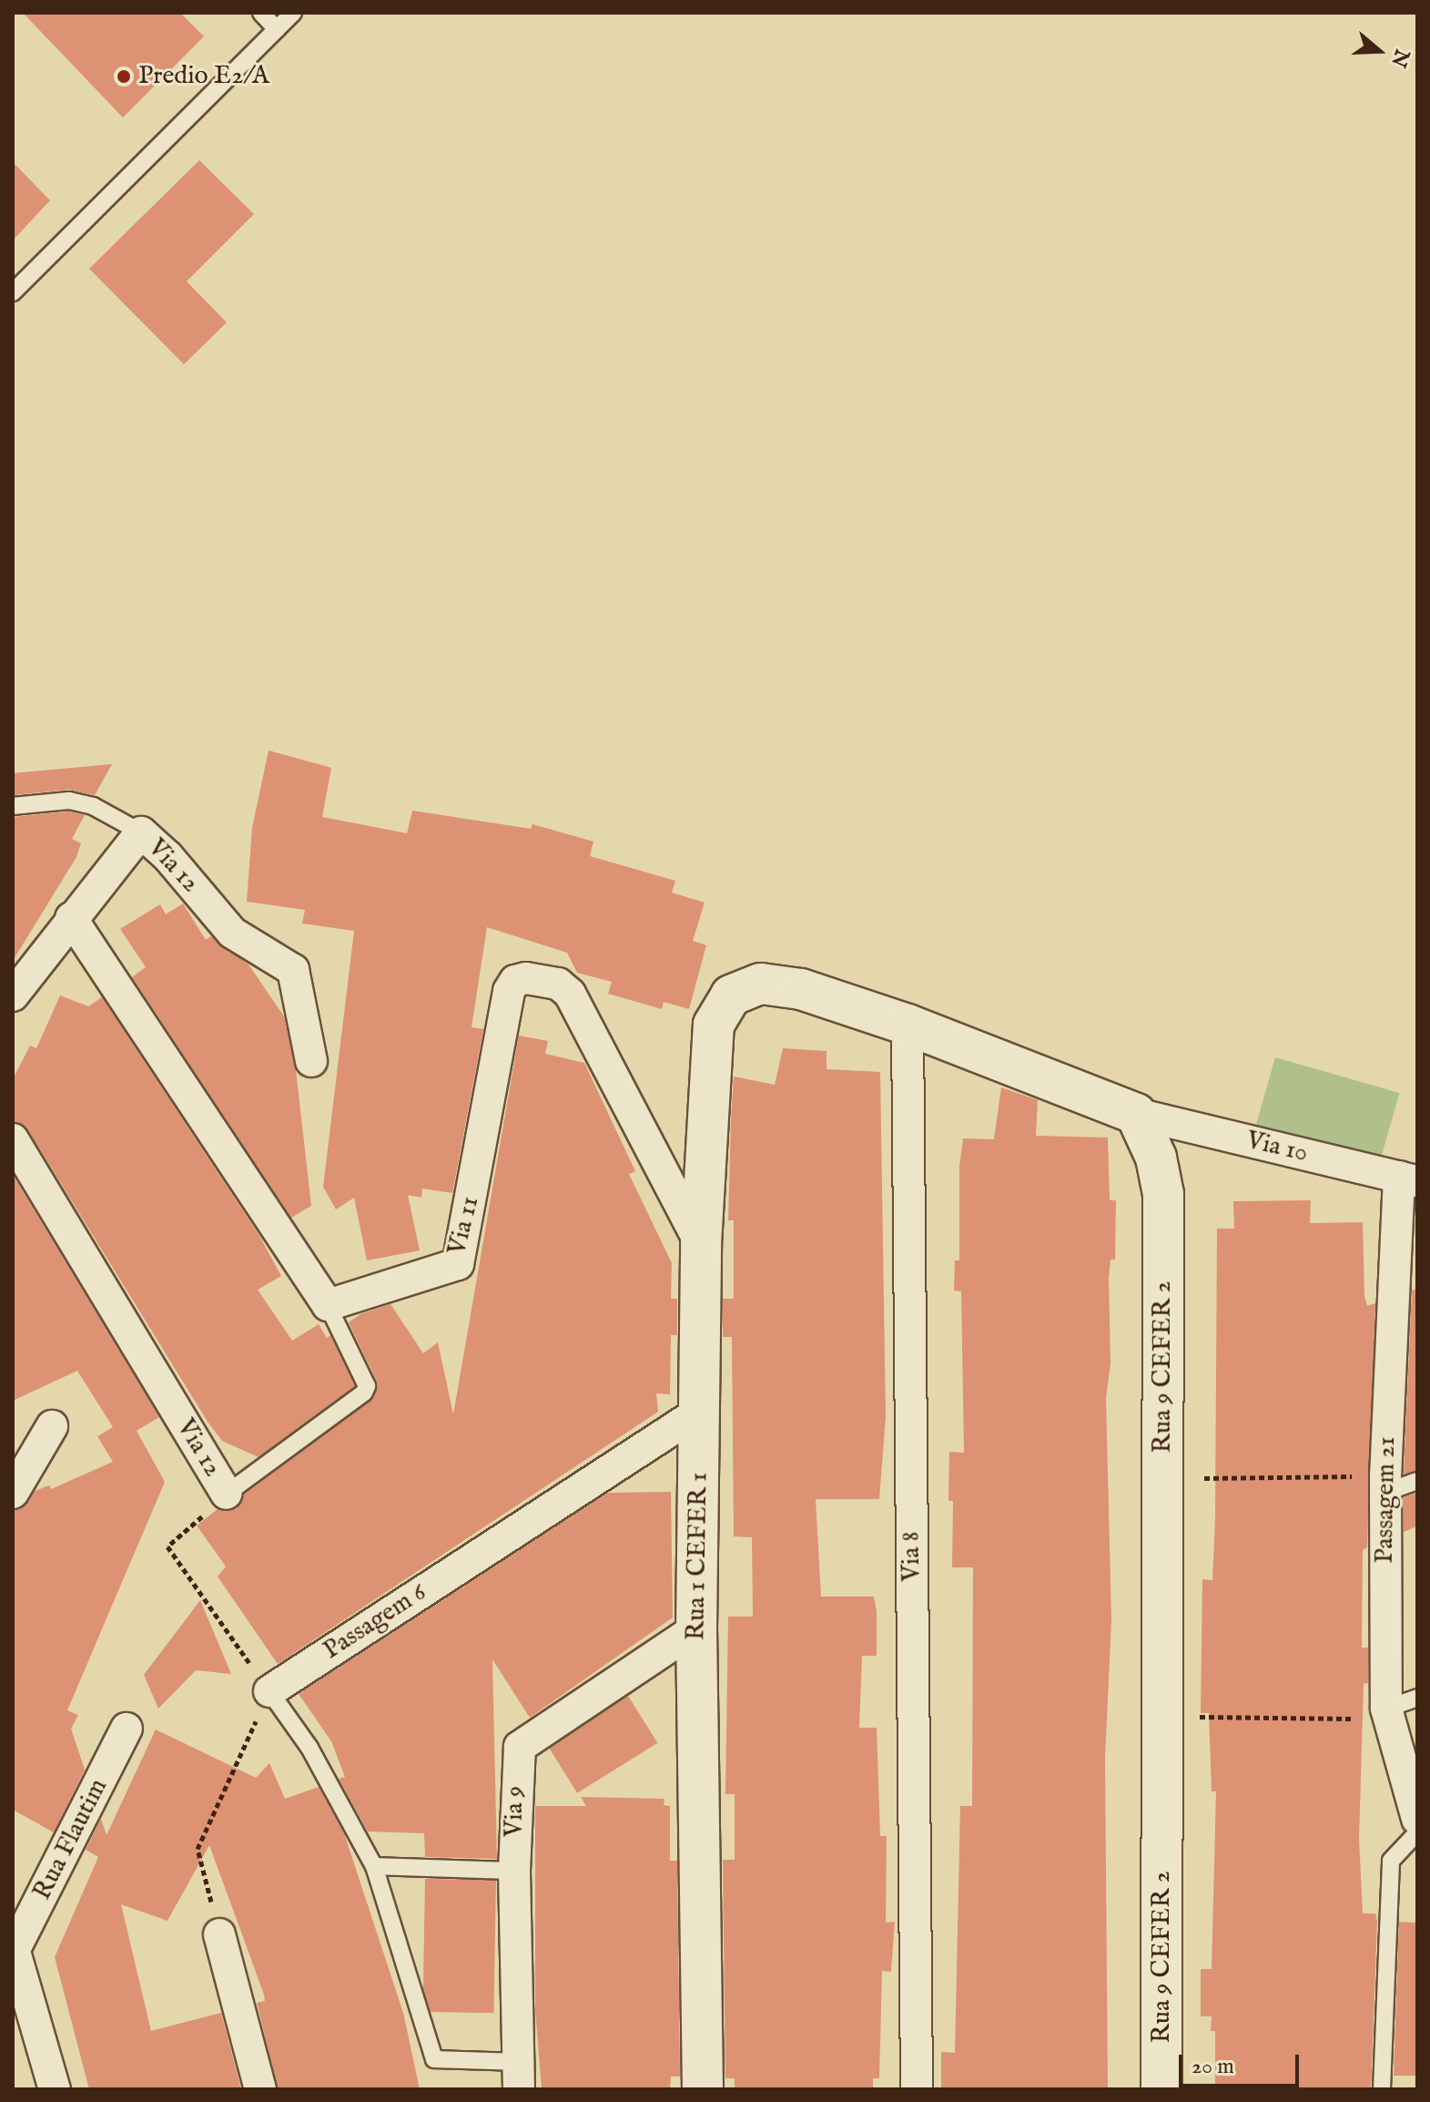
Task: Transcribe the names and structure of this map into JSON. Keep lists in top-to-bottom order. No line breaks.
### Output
{"streets":{"street":["Via 12","Via 10","Via 11","Rua 9 CEFER 2","Passagem 21","Rua 1 CEFER 1","Via 8","Passagem 6","Via 9","Rua Flautim"]},"crossings":[["Via 10","Rua 9 CEFER 2"],["Via 10","Passagem 21"],["Via 11","Rua 1 CEFER 1"],["Rua 1 CEFER 1","Via 8"],["Rua 1 CEFER 1","Passagem 6"],["Rua 1 CEFER 1","Via 9"]],"places":["Predio E2/A"],"scale_bar":"20 m","north":"right"}
